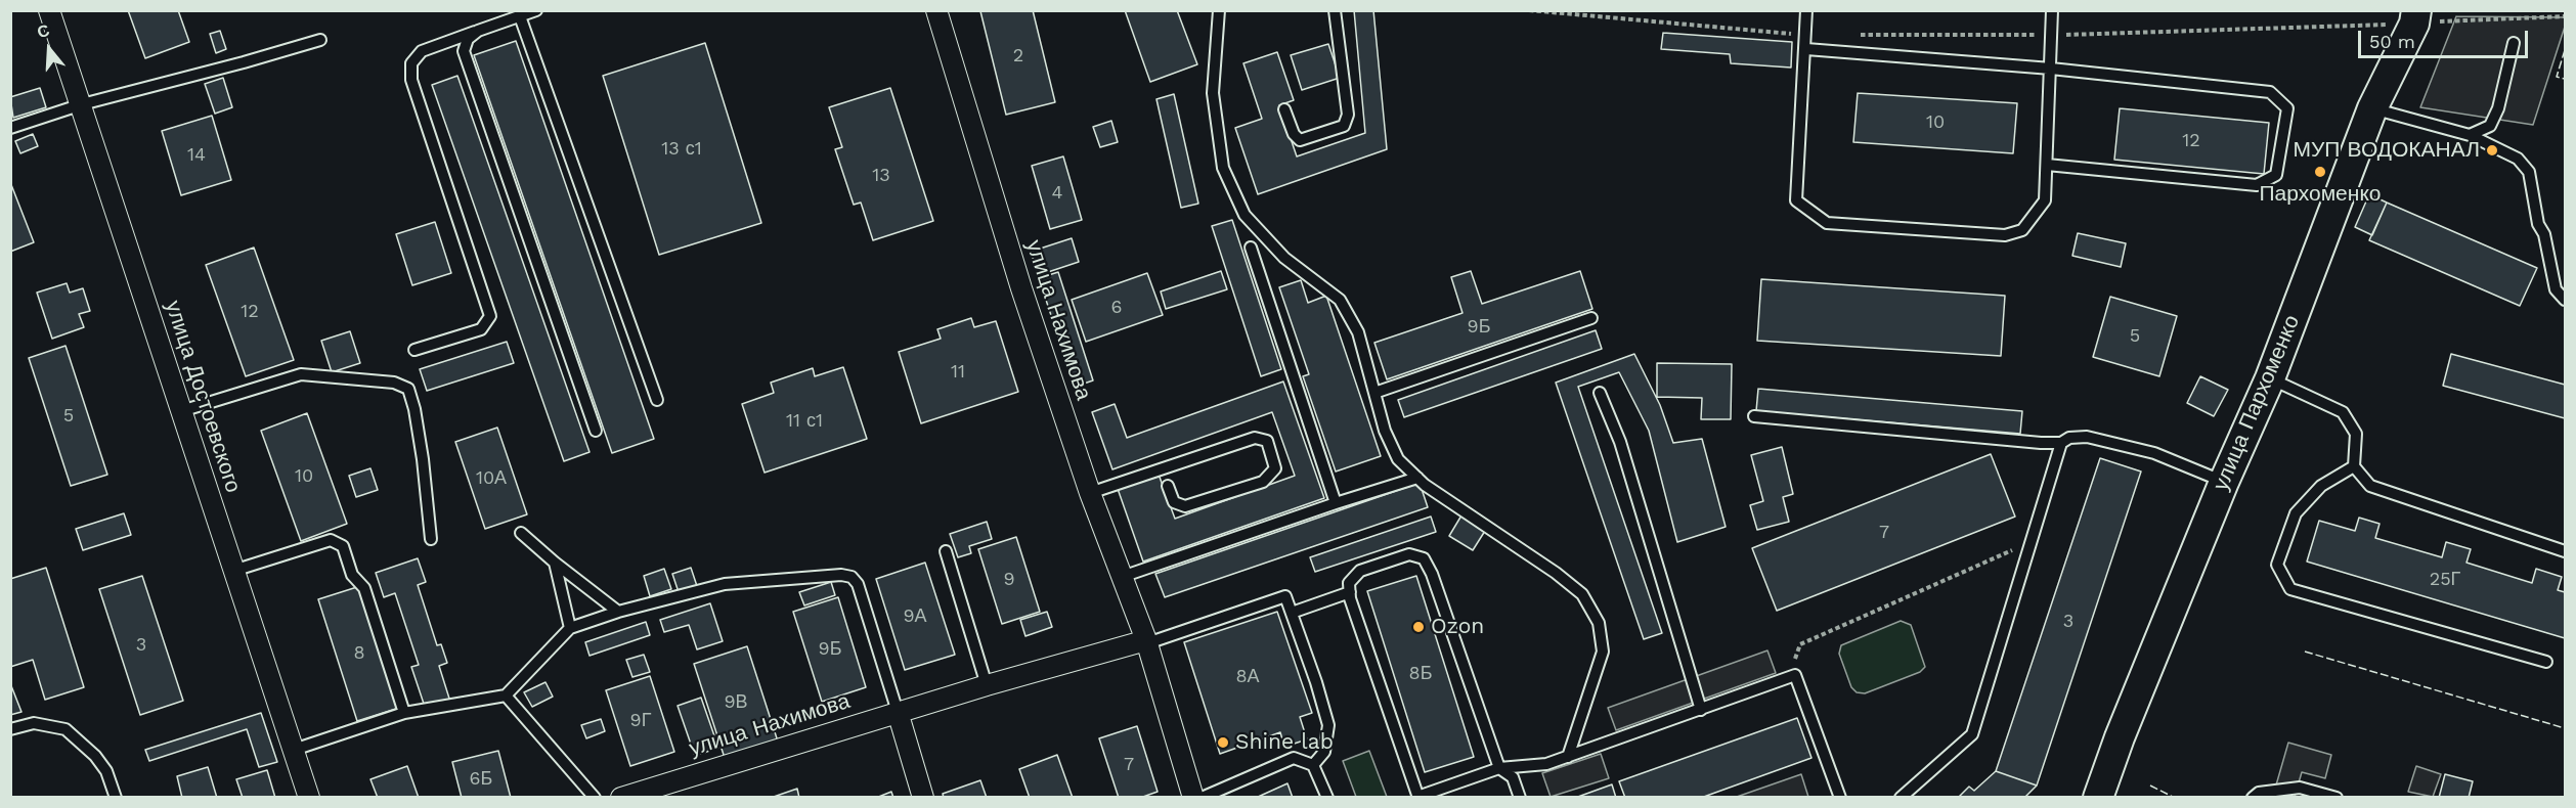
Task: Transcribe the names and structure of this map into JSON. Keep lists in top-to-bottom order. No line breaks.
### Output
{"streets":{"main road":["улица Пархоменко"],"street":["улица Нахимова","улица Достоевского"]},"places":["МУП ВОДОКАНАЛ","Пархоменко","Ozon","Shine lab"],"house_numbers":["2","10","12","13 с1","14","13","4","6","12","9Б","5","11","5","11 с1","10","10А","7","9","25Г","9А","3","3","9Б","8","8Б","8А","9В","9Г","7","6Б"],"scale_bar":"50 m","north":"top"}
